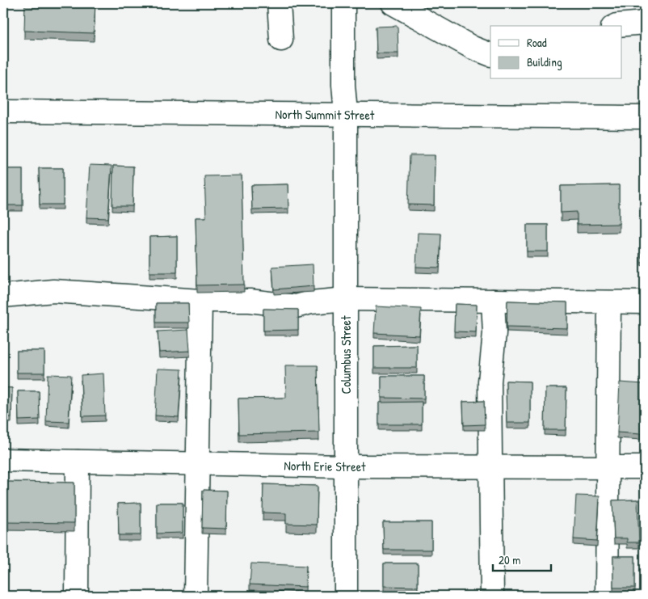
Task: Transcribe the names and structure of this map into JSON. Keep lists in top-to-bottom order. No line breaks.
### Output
{"streets":{"street":["North Summit Street","Columbus Street","North Erie Street"]},"crossings":[["North Summit Street","Columbus Street"],["Columbus Street","North Erie Street"]],"legend":["Road","Building"],"scale_bar":"20 m"}
